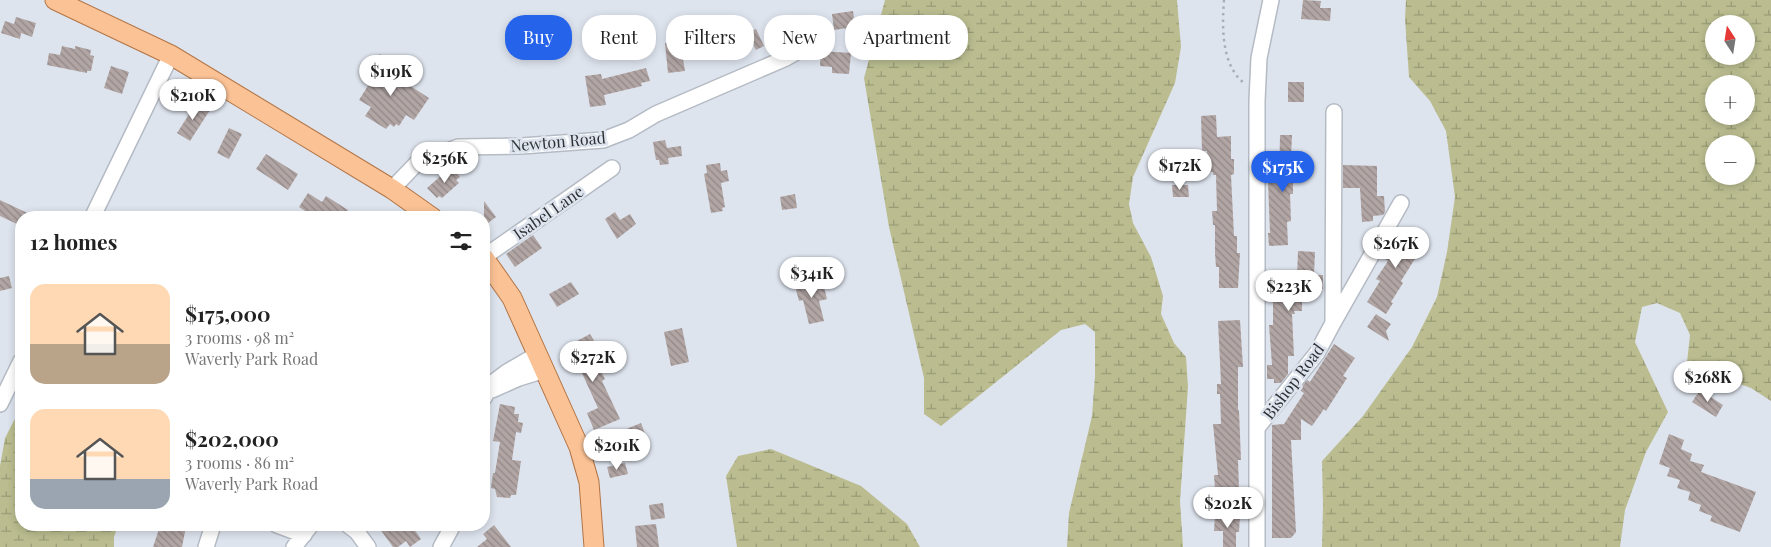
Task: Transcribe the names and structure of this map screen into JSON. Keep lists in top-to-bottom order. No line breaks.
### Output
{"streets":{"street":["Newton Road","Isabel Lane","Bishop Road"]},"north":"top","page":{"map_buttons":["+","−"],"chip":["Buy","Rent","Filters","New","Apartment"],"price":["$119K","$210K","$256K","$172K","$175K","$267K","$341K","$223K","$272K","$268K","$201K","$202K"],"heading":"12 homes","list":[{"name":"$175,000","note":"3 rooms · 98 m² · Waverly Park Road"},{"name":"$202,000","note":"3 rooms · 86 m² · Waverly Park Road"}]}}
